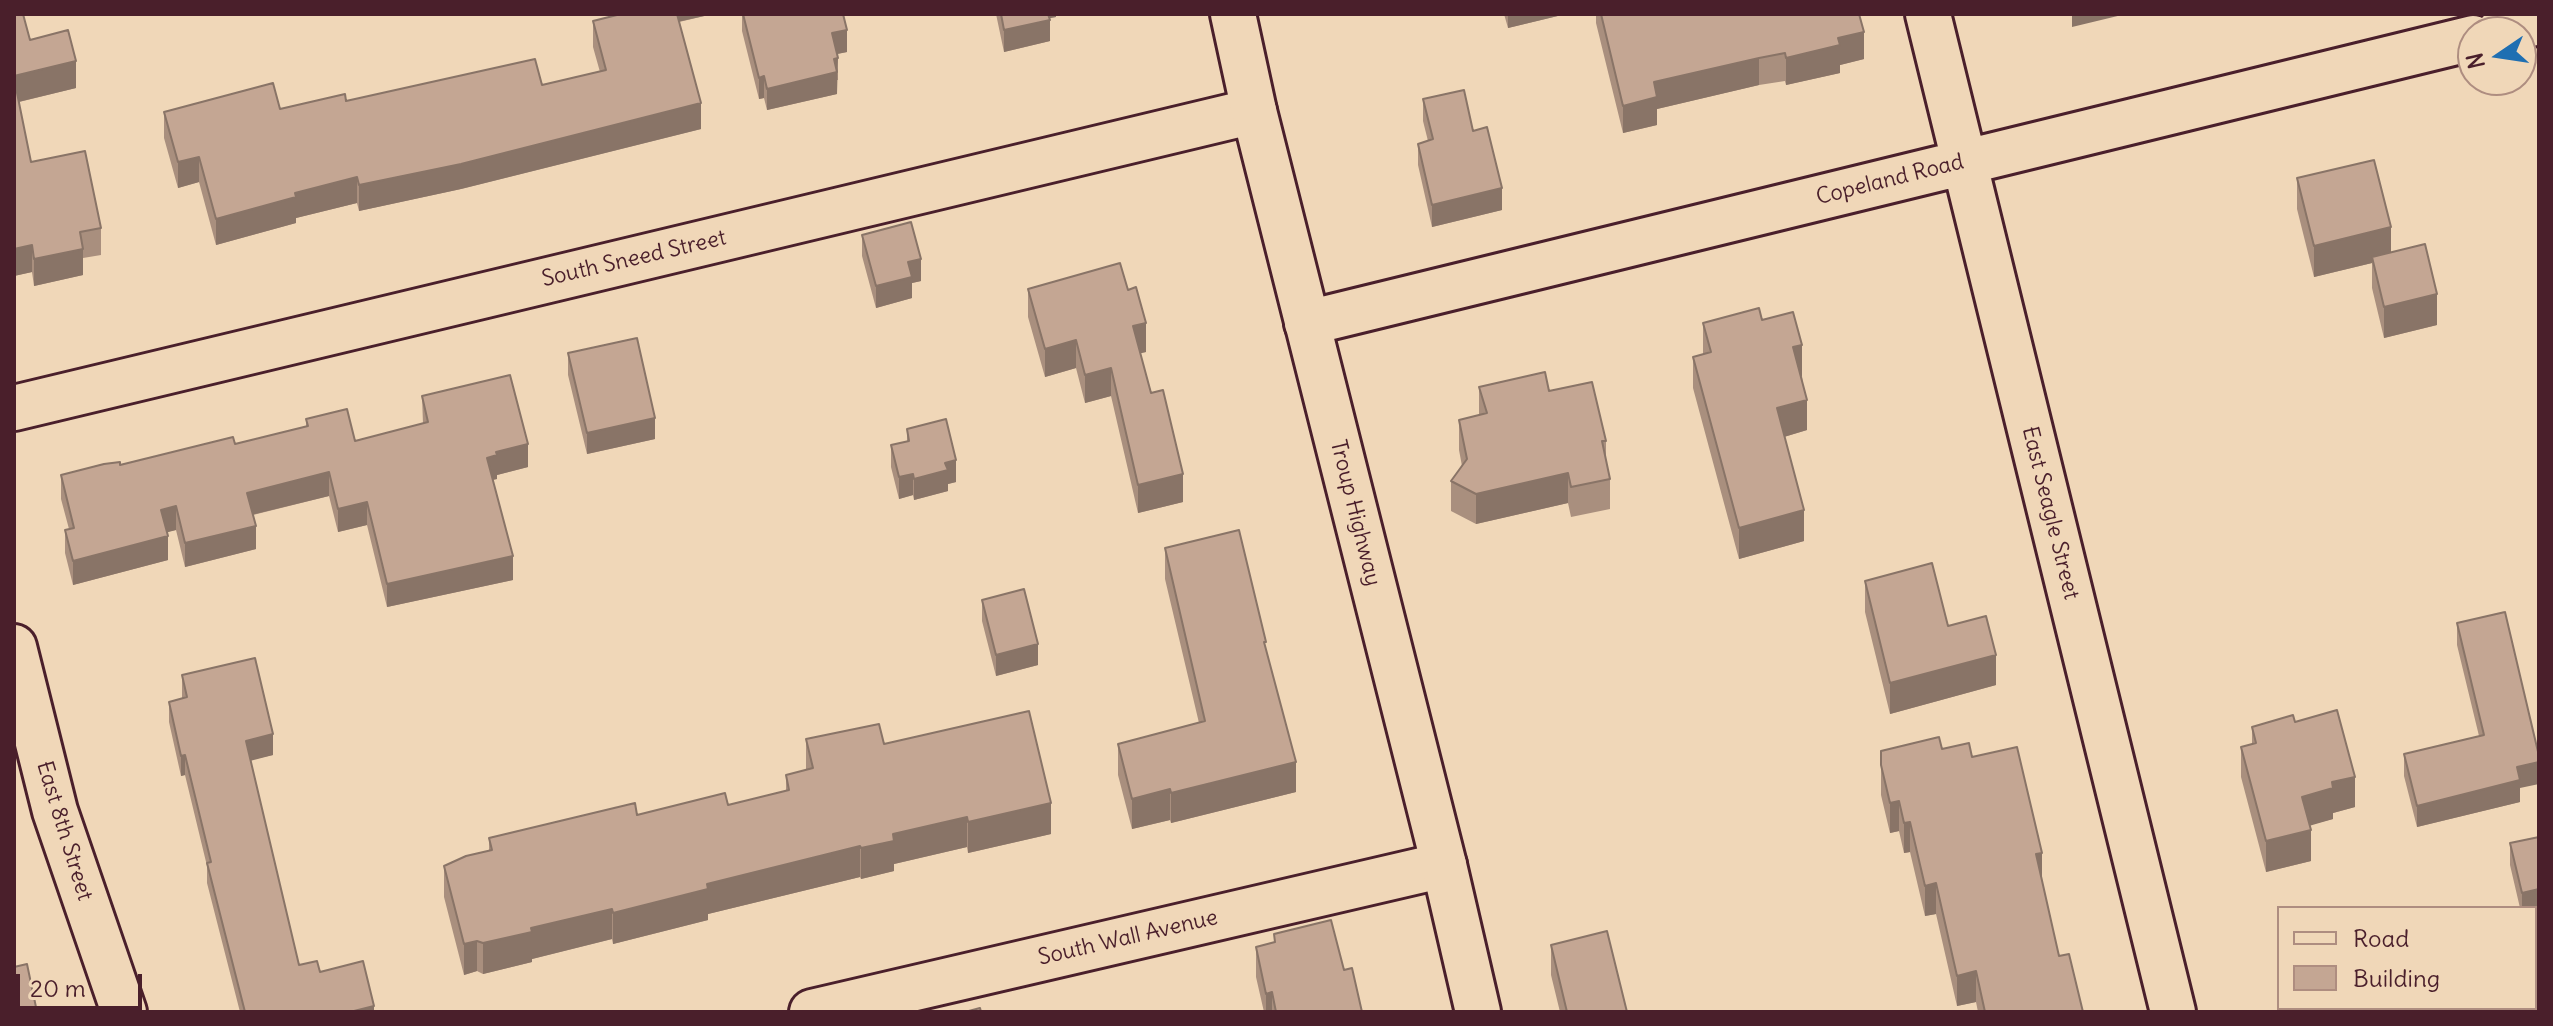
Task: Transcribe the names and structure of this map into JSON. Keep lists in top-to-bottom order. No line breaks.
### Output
{"streets":{"street":["Copeland Road","South Sneed Street","Troup Highway","East Seagle Street","East 8th Street","South Wall Avenue"]},"crossings":[["Copeland Road","Troup Highway"],["Copeland Road","East Seagle Street"],["South Sneed Street","Troup Highway"],["Troup Highway","South Wall Avenue"]],"legend":["Road","Building"],"scale_bar":"20 m","north":"left"}
